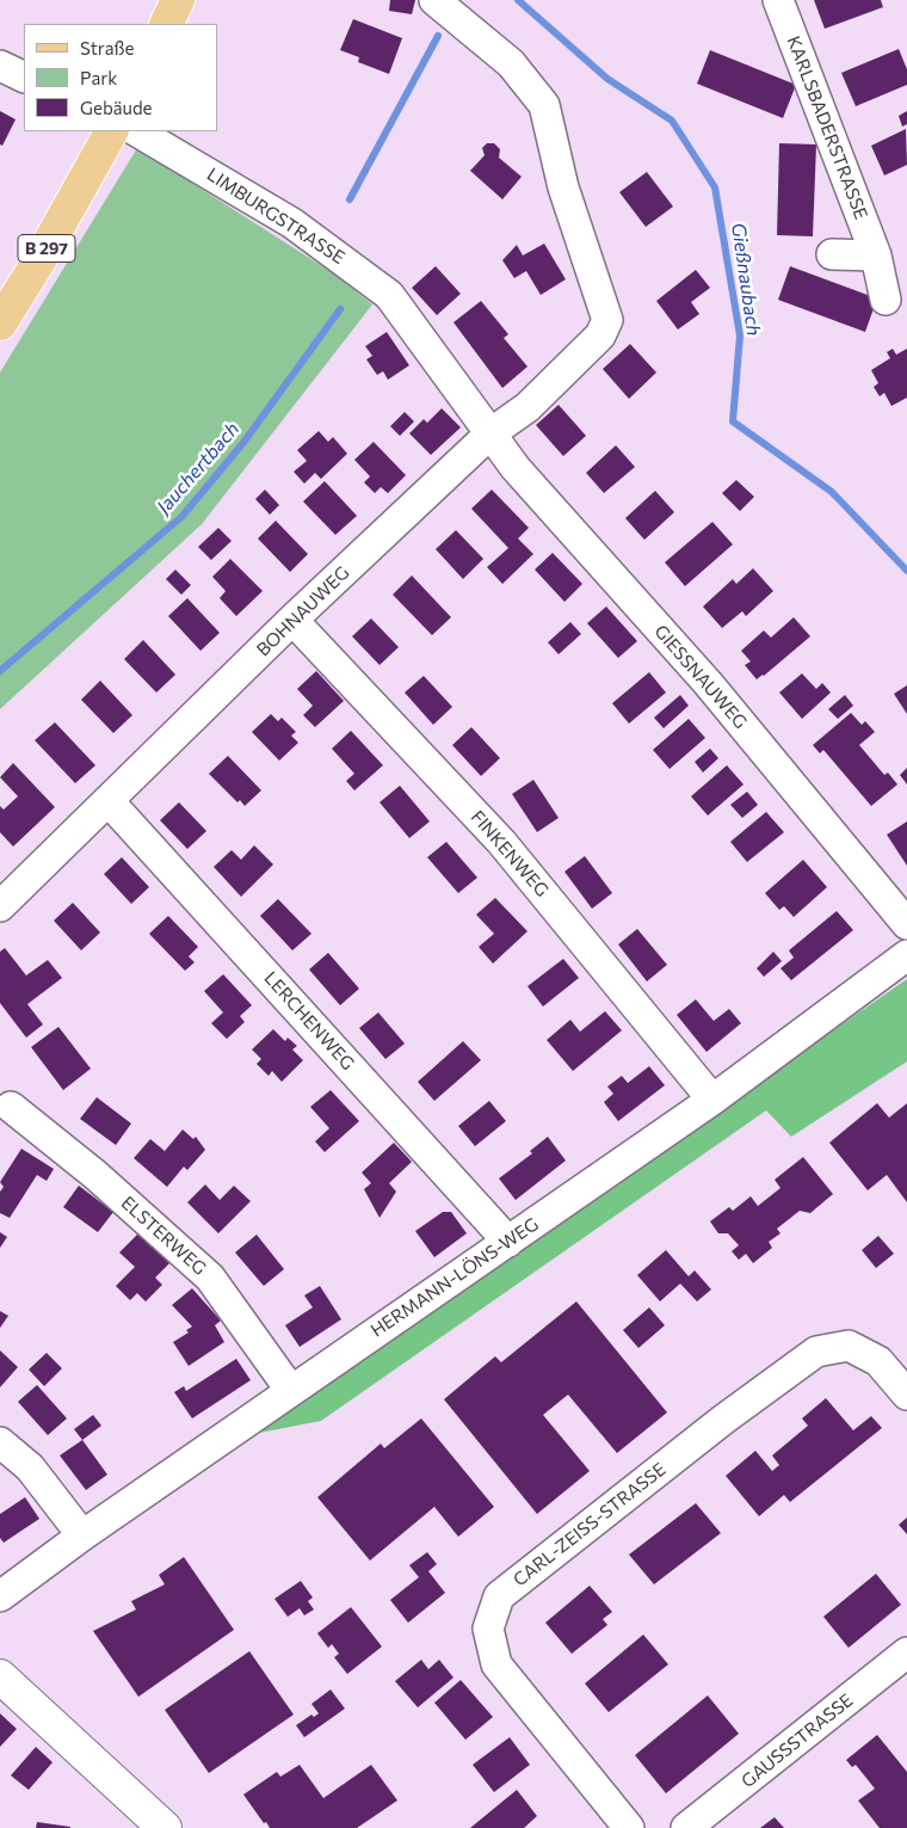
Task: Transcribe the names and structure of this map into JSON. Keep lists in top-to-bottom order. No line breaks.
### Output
{"streets":{"main road":["B 297"],"street":["KARLSBADERSTRASSE","LIMBURGSTRASSE","BOHNAUWEG","GIESSNAUWEG","FINKENWEG","LERCHENWEG","ELSTERWEG","HERMANN-LÖNS-WEG","CARL-ZEISS-STRASSE","GAUSSSTRASSE"]},"crossings":[["LIMBURGSTRASSE","BOHNAUWEG"],["LIMBURGSTRASSE","GIESSNAUWEG"],["BOHNAUWEG","GIESSNAUWEG"],["BOHNAUWEG","FINKENWEG"],["BOHNAUWEG","LERCHENWEG"],["FINKENWEG","HERMANN-LÖNS-WEG"],["LERCHENWEG","HERMANN-LÖNS-WEG"],["ELSTERWEG","HERMANN-LÖNS-WEG"]],"water":["Gießnaubach","Jauchertbach"],"legend":["Straße","Park","Gebäude"]}
